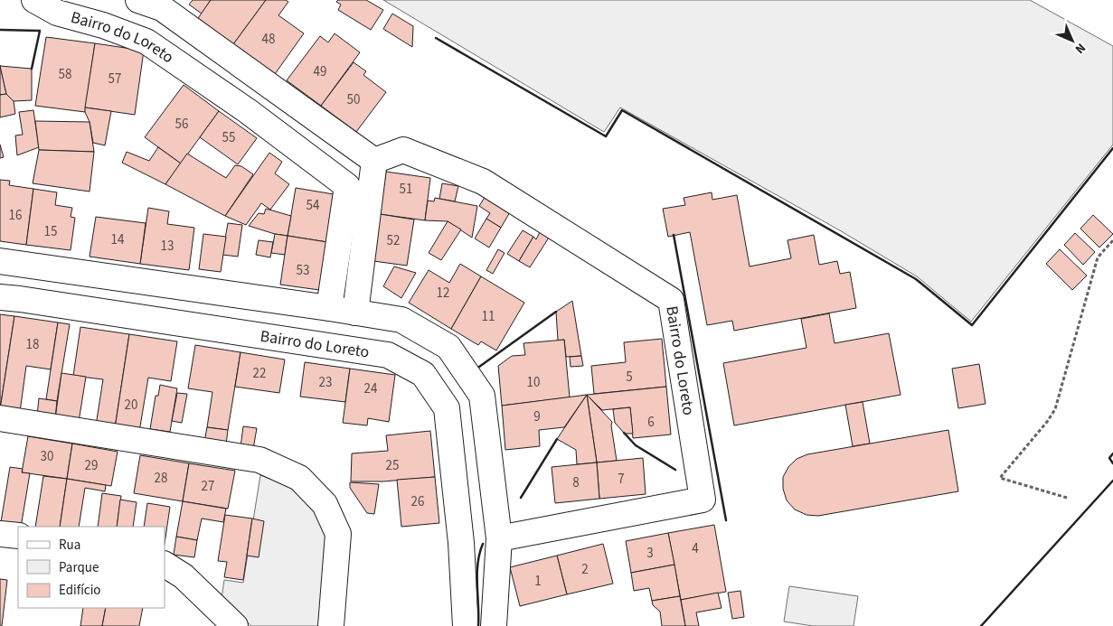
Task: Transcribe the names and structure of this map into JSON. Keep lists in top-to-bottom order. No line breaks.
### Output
{"streets":{"street":["Bairro do Loreto"]},"house_numbers":["48","49","58","57","50","56","55","51","54","16","15","14","52","13","53","12","11","18","22","5","23","10","24","20","9","6","30","29","25","28","7","8","27","26","4","3","2","1"],"legend":["Rua","Parque","Edifício"],"north":"bottom right"}
